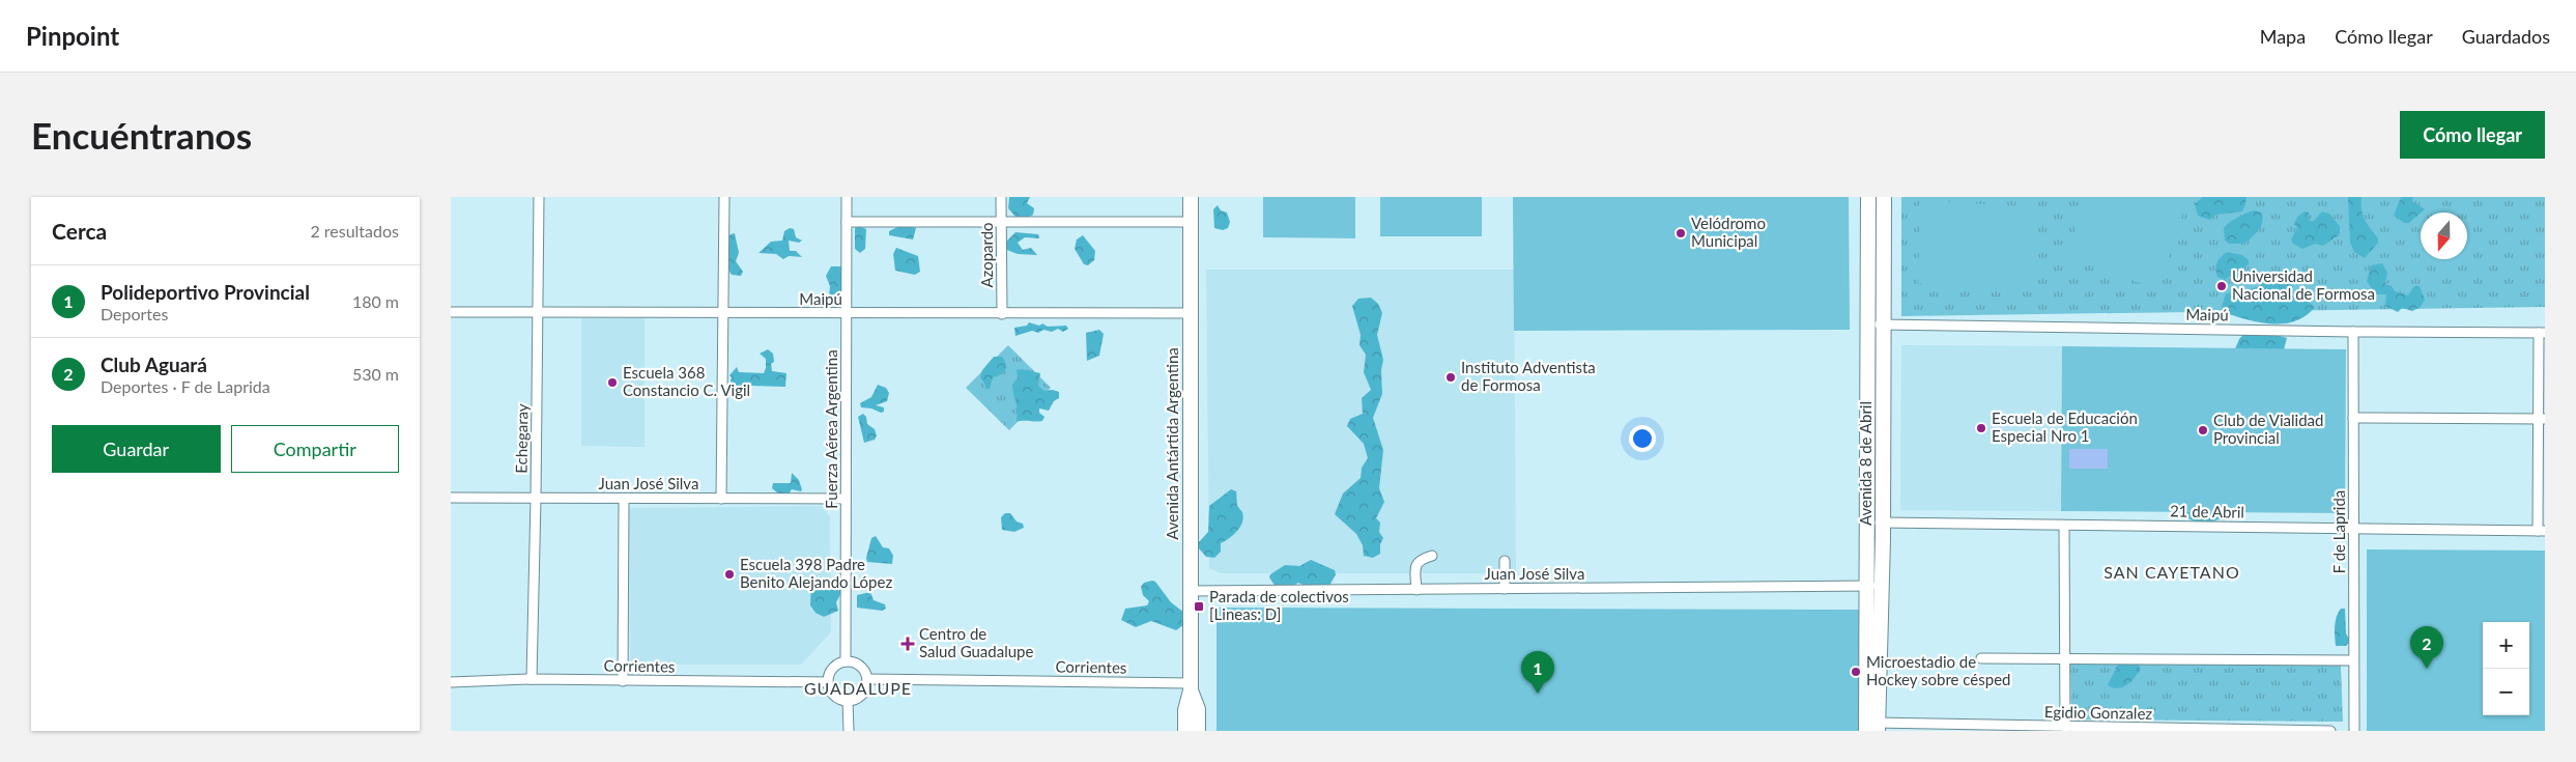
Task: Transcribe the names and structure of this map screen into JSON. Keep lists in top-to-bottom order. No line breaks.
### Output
{"streets":{"main road":["Avenida Antártida Argentina","Avenida 8 de Abril"],"street":["Azopardo","Maipú","Fuerza Aérea Argentina","Echegaray","Juan José Silva","21 de Abril","F de Laprida","Corrientes","Egidio Gonzalez"]},"crossings":[["Azopardo","Maipú"],["Maipú","Fuerza Aérea Argentina"],["Maipú","Echegaray"],["Maipú","Avenida Antártida Argentina"],["Maipú","Avenida 8 de Abril"],["Maipú","F de Laprida"],["Fuerza Aérea Argentina","Juan José Silva"],["Fuerza Aérea Argentina","Corrientes"],["Echegaray","Juan José Silva"],["Echegaray","Corrientes"],["Avenida Antártida Argentina","Juan José Silva"],["Avenida Antártida Argentina","Corrientes"],["Avenida 8 de Abril","Juan José Silva"],["Avenida 8 de Abril","21 de Abril"],["Avenida 8 de Abril","Egidio Gonzalez"],["21 de Abril","F de Laprida"]],"districts":["SAN CAYETANO","GUADALUPE"],"places":{"other":["Velódromo Municipal","Universidad Nacional de Formosa","Instituto Adventista de Formosa","Escuela 368 Constancio C. Vigil","Escuela de Educación Especial Nro 1","Club de Vialidad Provincial","Escuela 398 Padre Benito Alejando López","Microestadio de Hockey sobre césped"],"transit":["Parada de colectivos [Lineas: D]"],"health":["Centro de Salud Guadalupe"]},"north":"bottom","page":{"header":"Pinpoint","nav":["Mapa","Cómo llegar","Guardados"],"buttons":["Cómo llegar",["Guardar","Compartir"]],"title":"Encuéntranos","heading":["Cerca","2 resultados"],"list":[{"mark":"1","name":"Polideportivo Provincial","note":"Deportes","value":"180 m"},{"mark":"2","name":"Club Aguará","note":"Deportes · F de Laprida","value":"530 m"}],"map_buttons":["+","−"],"pins":["2","1"]}}
